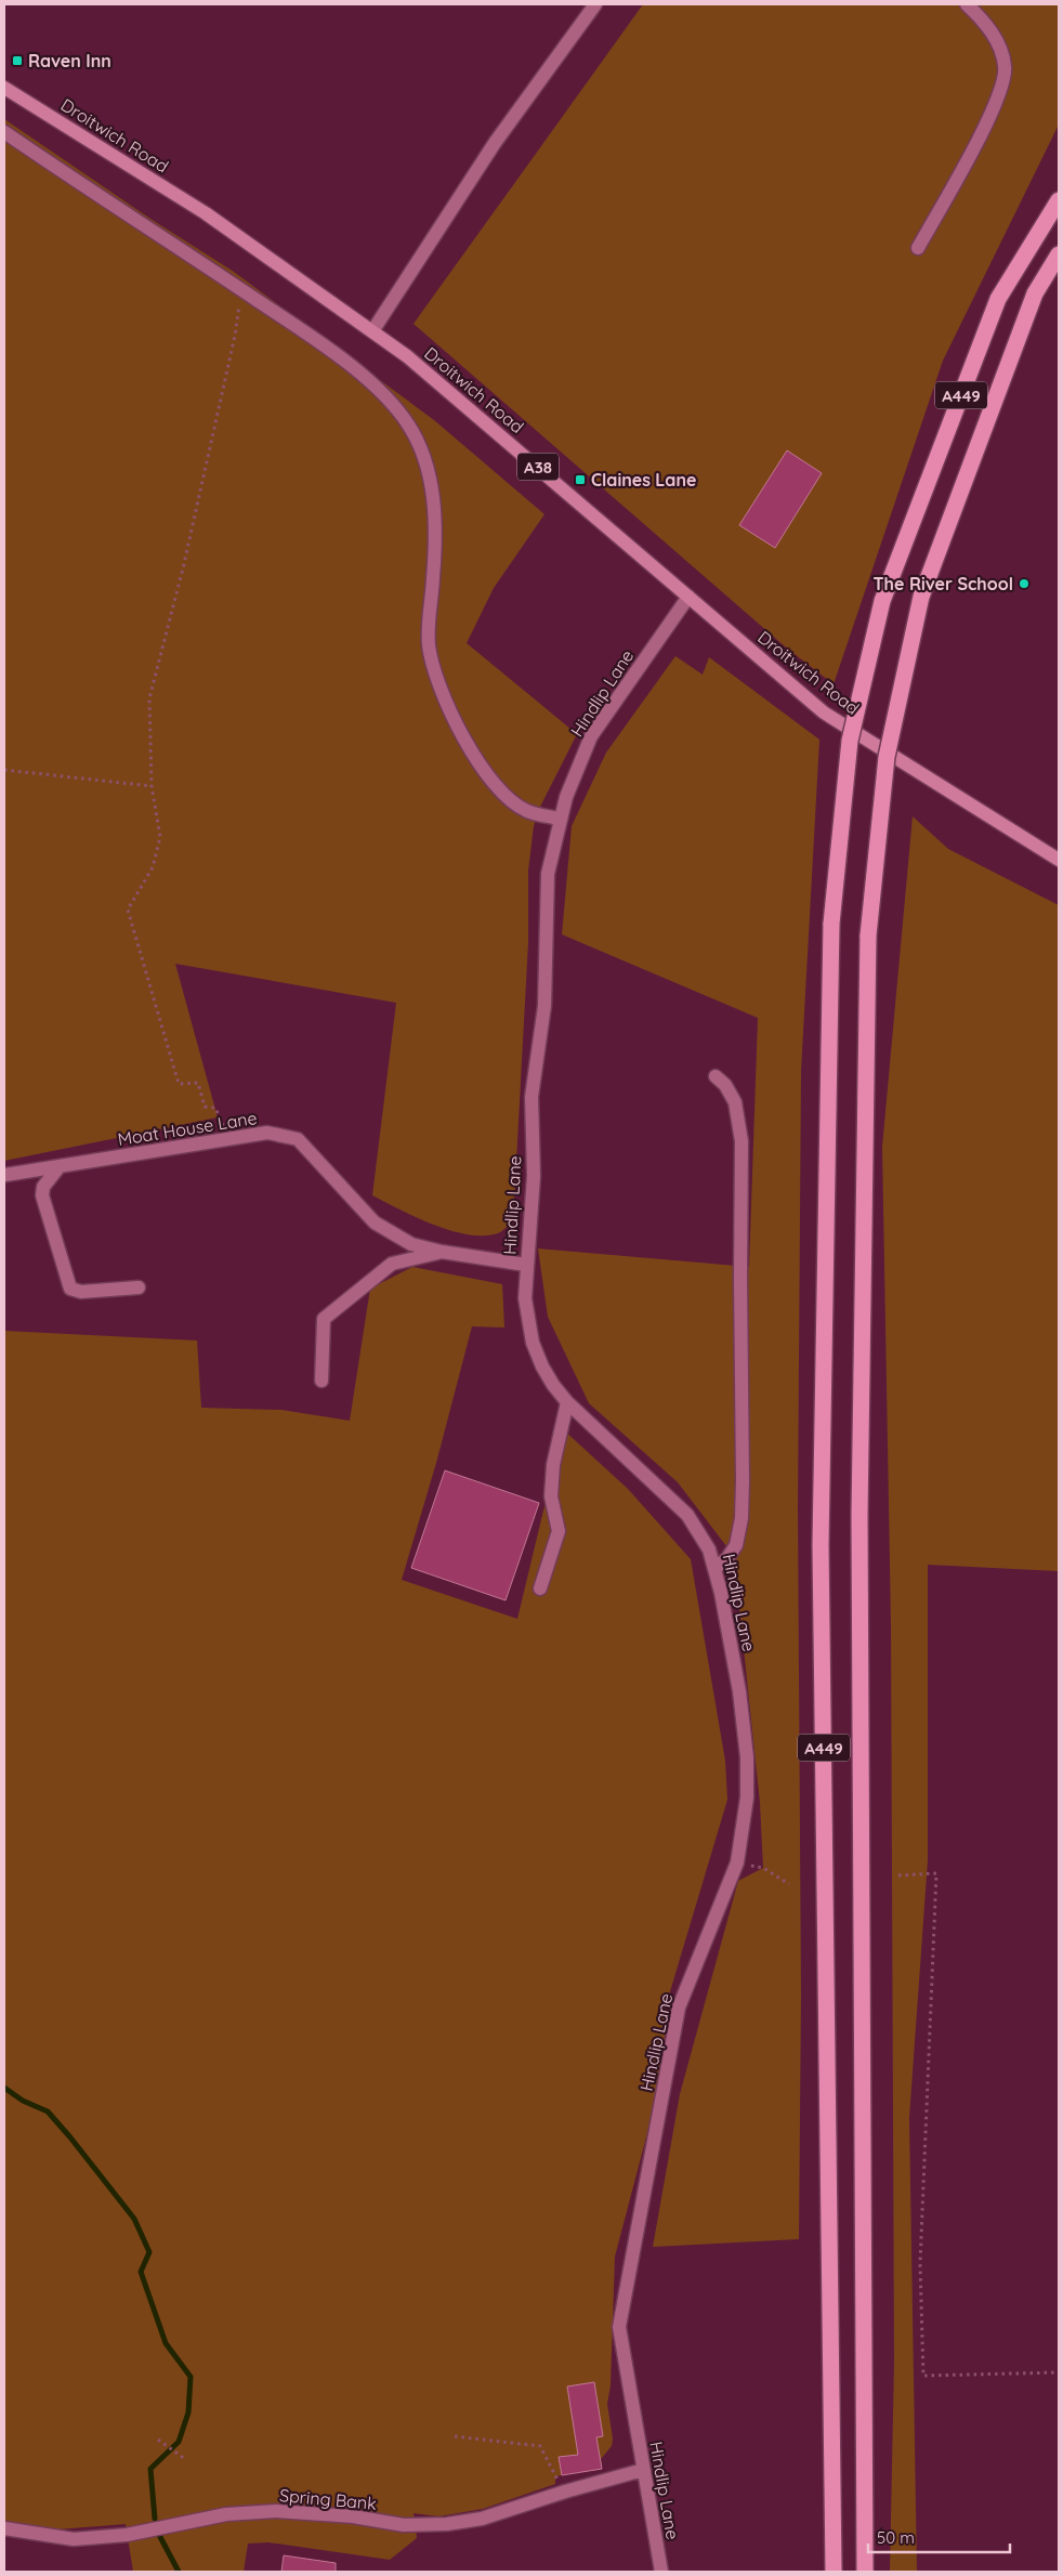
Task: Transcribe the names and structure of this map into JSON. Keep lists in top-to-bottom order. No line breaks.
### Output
{"streets":{"highway":["A449"],"main road":["Droitwich Road","A38"],"street":["Hindlip Lane","Moat House Lane","Spring Bank"]},"crossings":[["Droitwich Road","Hindlip Lane"],["Hindlip Lane","Moat House Lane"],["Hindlip Lane","Spring Bank"]],"places":{"transit":["Raven Inn","Claines Lane"],"other":["The River School"]},"scale_bar":"50 m"}
